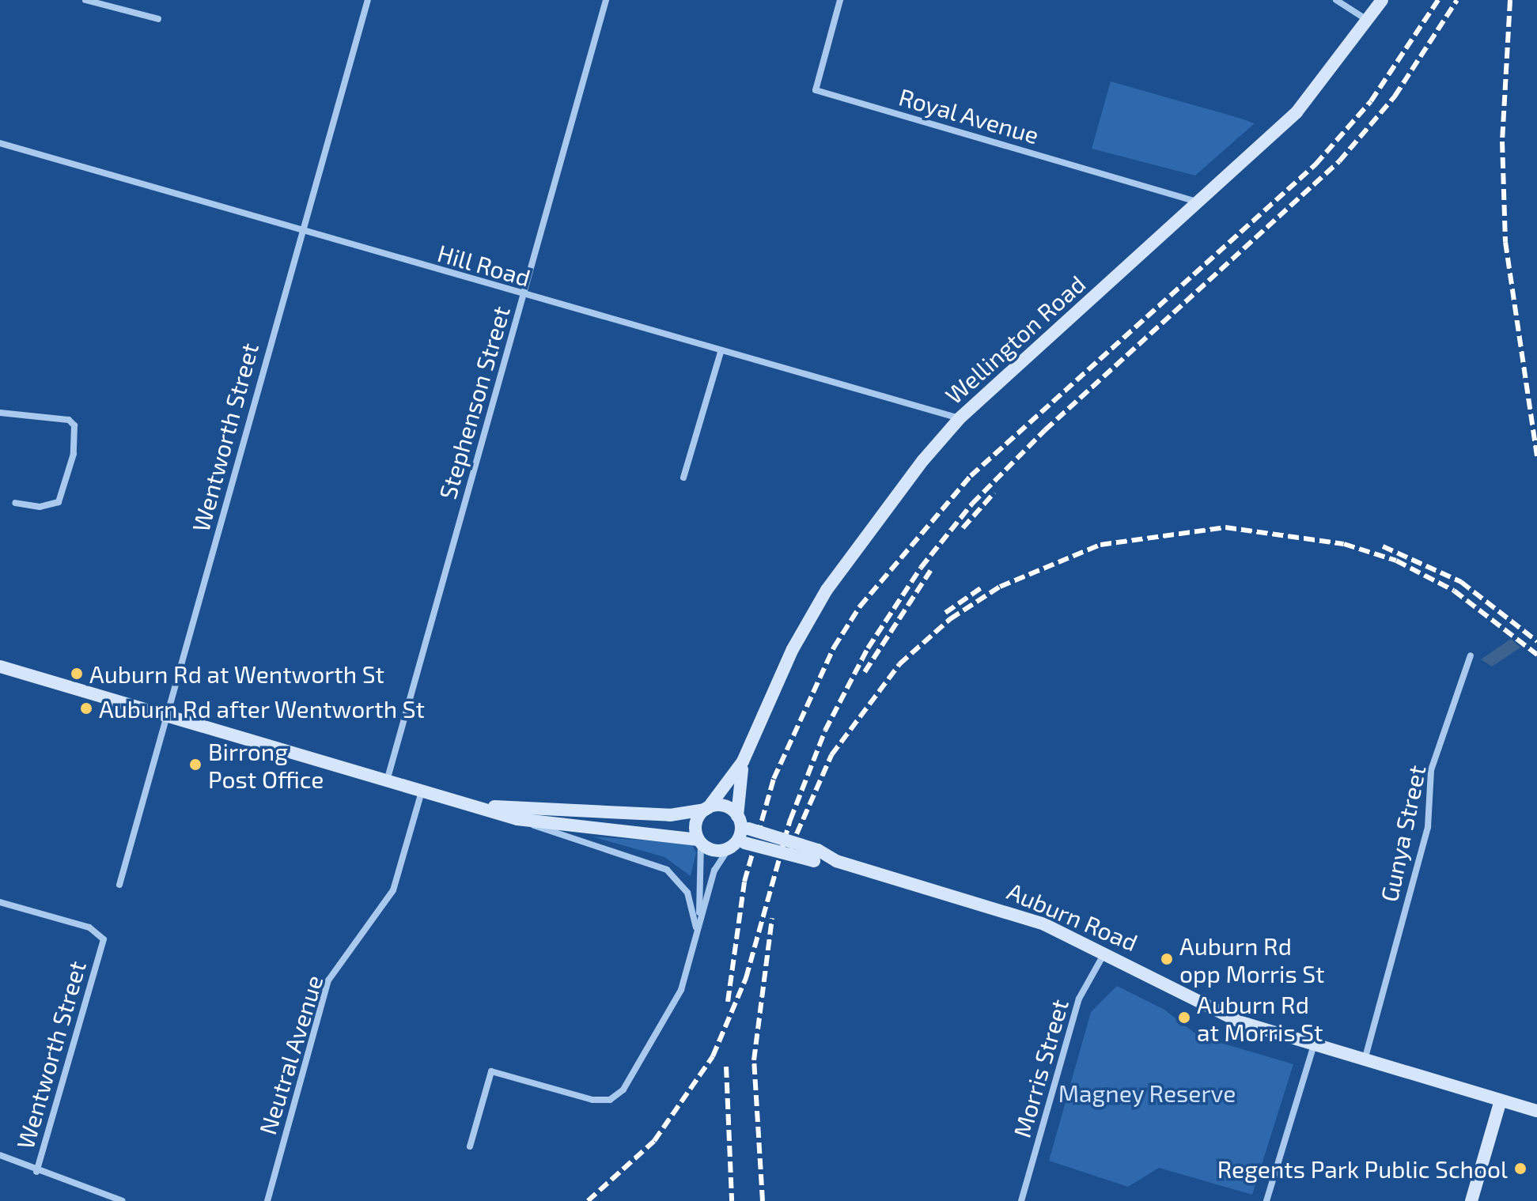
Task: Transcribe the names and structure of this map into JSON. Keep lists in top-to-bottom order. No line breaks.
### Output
{"streets":{"main road":["Wellington Road","Auburn Road"],"street":["Royal Avenue","Hill Road","Stephenson Street","Wentworth Street","Gunya Street","Neutral Avenue","Morris Street"]},"crossings":[["Royal Avenue","Wellington Road"],["Hill Road","Wellington Road"],["Hill Road","Stephenson Street"],["Hill Road","Wentworth Street"],["Wellington Road","Auburn Road"],["Gunya Street","Auburn Road"],["Auburn Road","Morris Street"]],"parks":["Magney Reserve"],"places":["Auburn Rd at Wentworth St","Auburn Rd after Wentworth St","Birrong Post Office","Auburn Rd opp Morris St","Auburn Rd at Morris St","Regents Park Public School"]}
